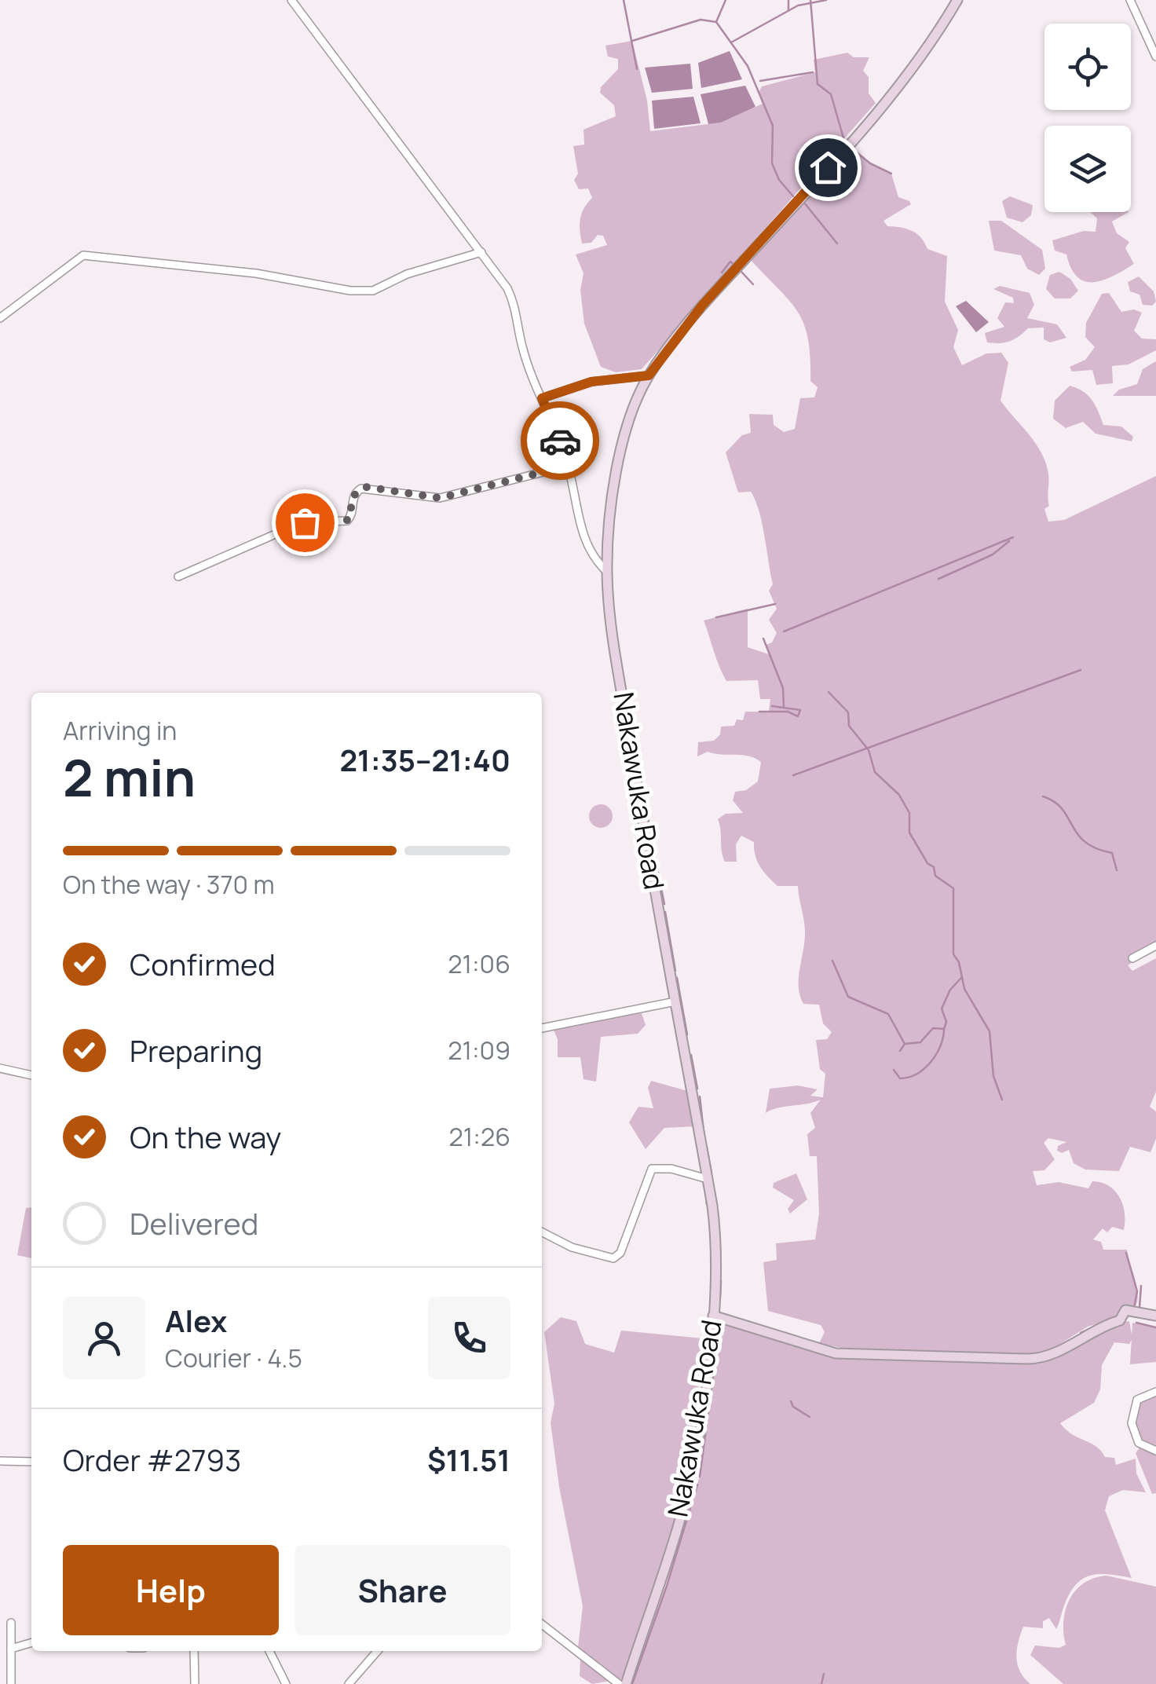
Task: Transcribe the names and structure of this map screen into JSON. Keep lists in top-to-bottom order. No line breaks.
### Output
{"streets":{"main road":["Nakawuka Road"]},"page":{"heading":["2 min","Arriving in","21:35–21:40"],"panel":["Alex","Courier · 4.5","Order #2793","$11.51"],"bar":"On the way · 370 m","list":[["Confirmed","21:06"],["Preparing","21:09"],["On the way","21:26"],"Delivered"],"buttons":["Help","Share"]}}
